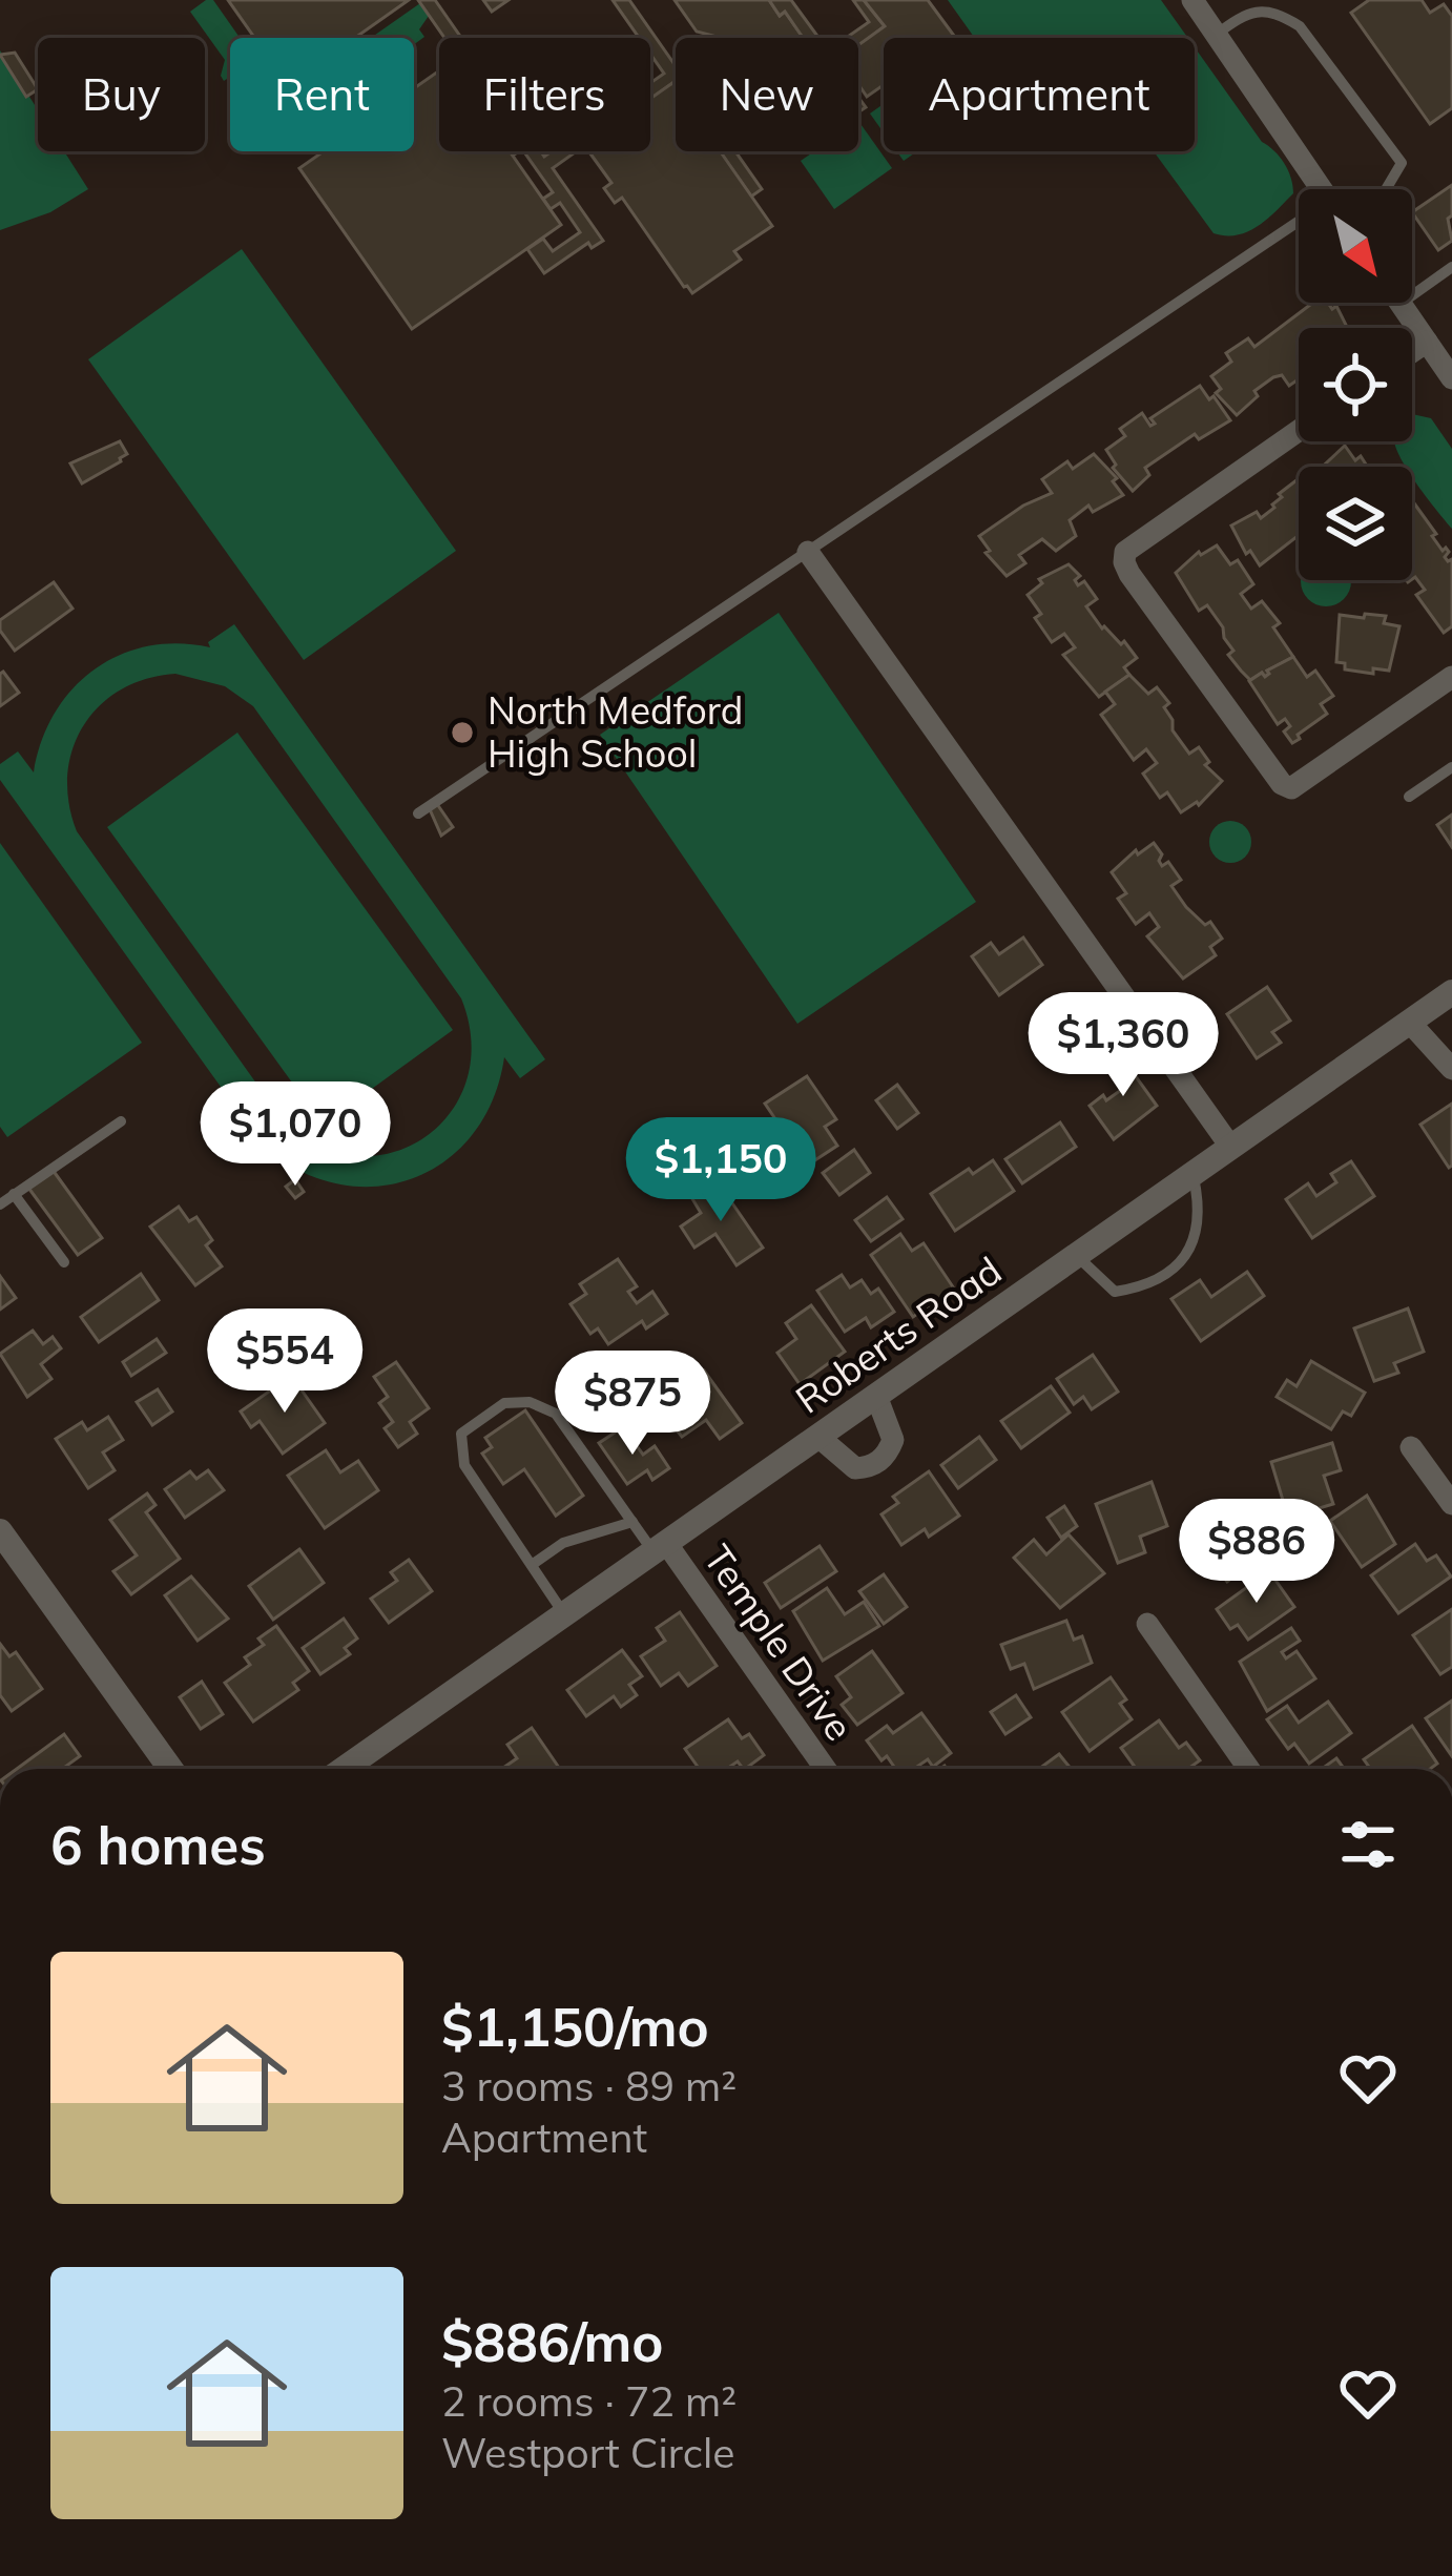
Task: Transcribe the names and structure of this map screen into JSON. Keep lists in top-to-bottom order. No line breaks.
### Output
{"streets":{"street":["Roberts Road","Temple Drive"]},"crossings":[["Roberts Road","Temple Drive"]],"places":["North Medford High School"],"north":"bottom right","page":{"chip":["Buy","Rent","Filters","New","Apartment"],"price":["$1,360","$1,070","$1,150","$554","$875","$886"],"heading":"6 homes","list":[{"name":"$1,150/mo","note":"3 rooms · 89 m² · Apartment"},{"name":"$886/mo","note":"2 rooms · 72 m² · Westport Circle"}]}}
